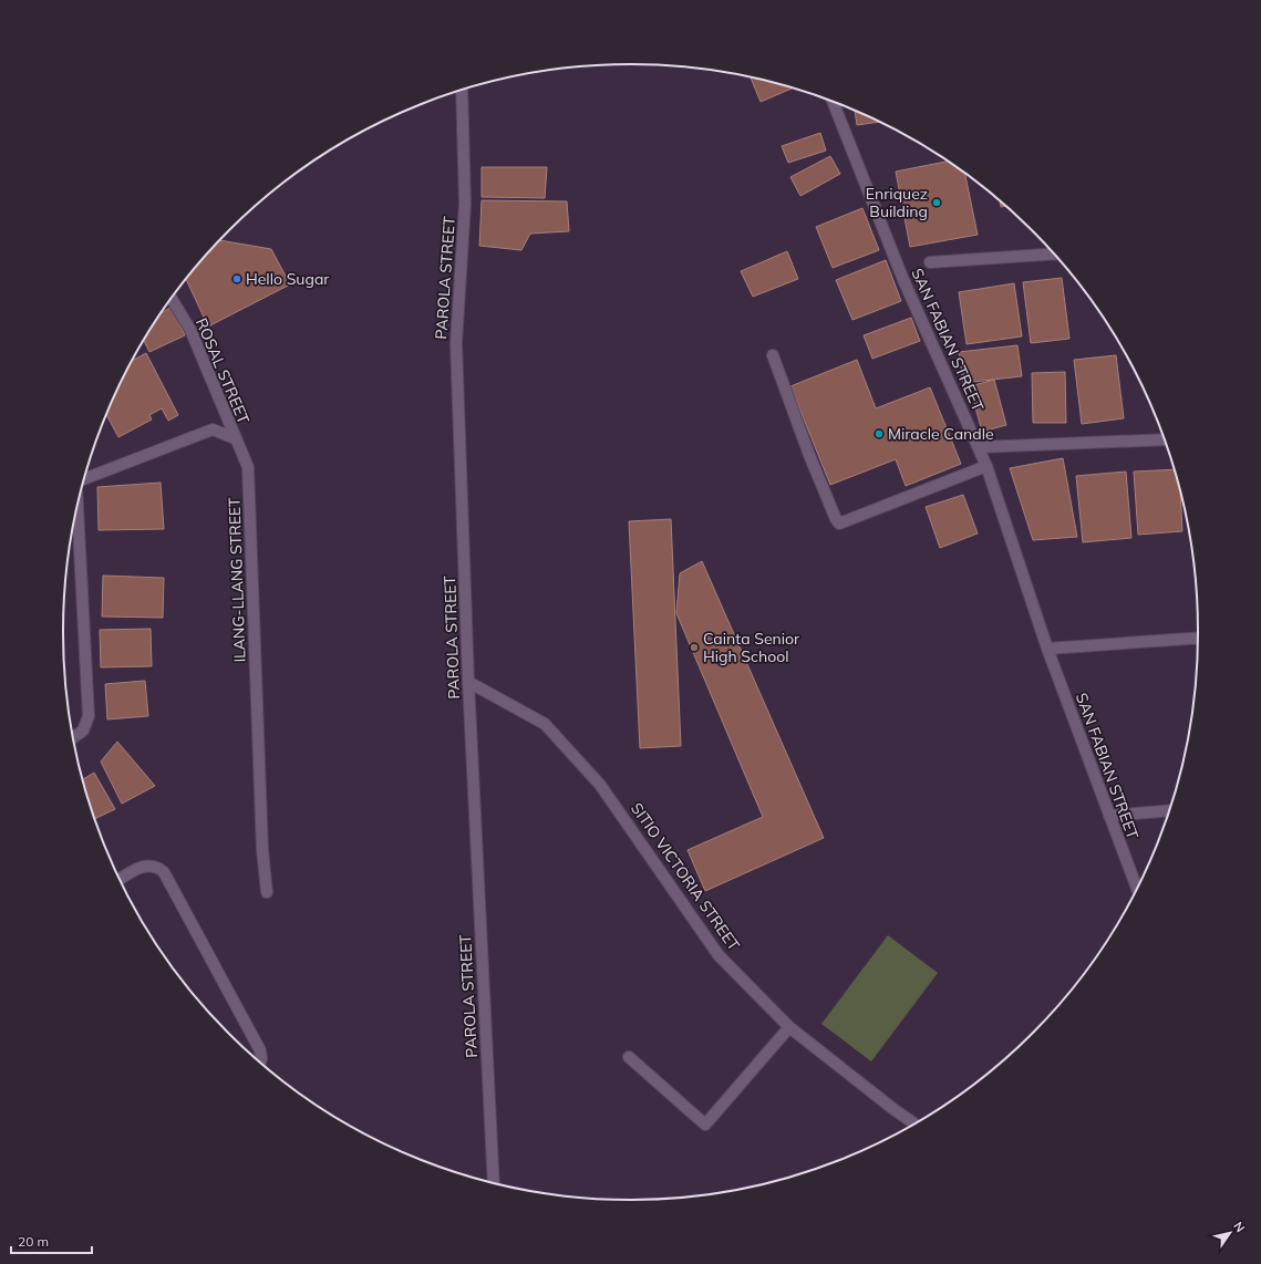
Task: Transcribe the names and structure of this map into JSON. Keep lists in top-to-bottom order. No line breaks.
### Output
{"streets":{"street":["PAROLA STREET","SAN FABIAN STREET","ROSAL STREET","ILANG-LLANG STREET","SITIO VICTORIA STREET"]},"crossings":[["PAROLA STREET","SITIO VICTORIA STREET"],["ROSAL STREET","ILANG-LLANG STREET"]],"places":["Enriquez Building","Hello Sugar","Miracle Candle","Cainta Senior High School"],"scale_bar":"20 m","north":"top right"}
